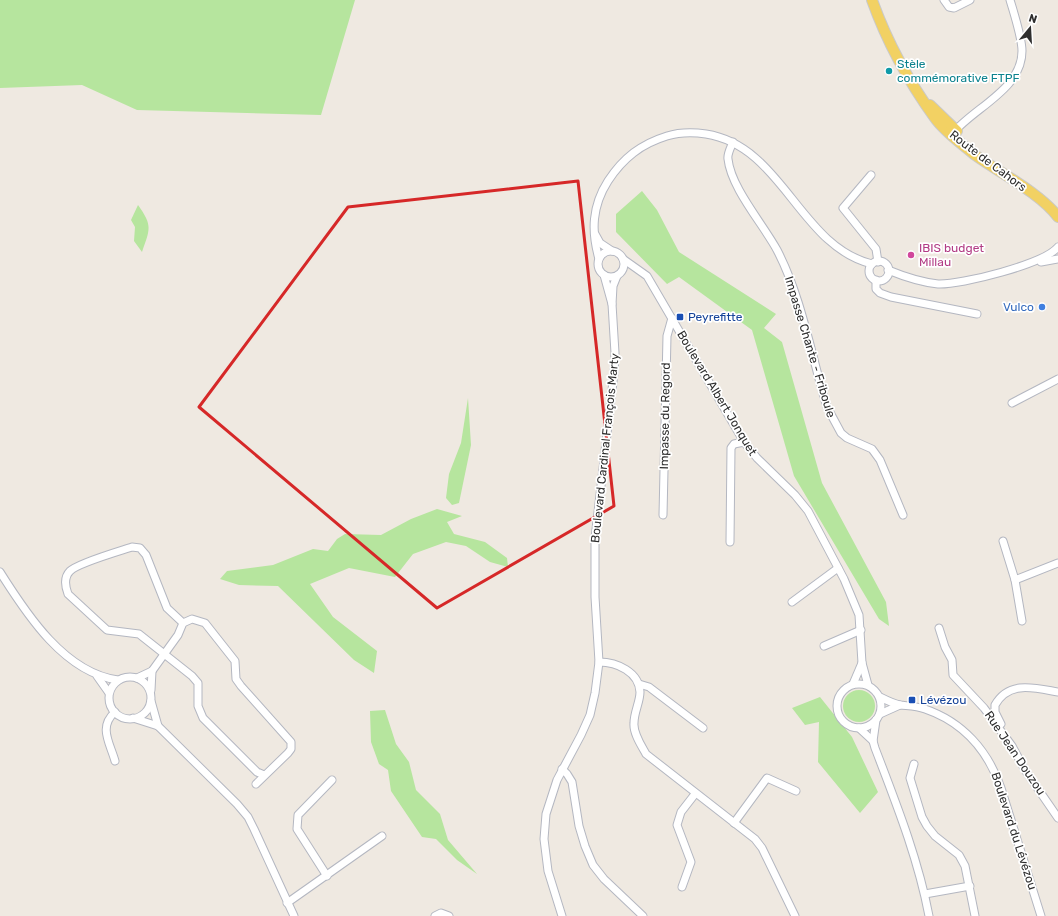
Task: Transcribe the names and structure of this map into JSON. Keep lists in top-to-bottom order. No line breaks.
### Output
{"streets":{"main road":["Route de Cahors"],"street":["Impasse Chante - Friboule","Boulevard Albert Jonquet","Impasse du Regord","Boulevard Cardinal François Marty","Rue Jean Douzou","Boulevard du Lévézou"]},"crossings":[["Boulevard Albert Jonquet","Impasse du Regord"],["Boulevard Albert Jonquet","Boulevard Cardinal François Marty"],["Boulevard Albert Jonquet","Boulevard du Lévézou"]],"places":{"other":["Stèle commémorative FTPF","IBIS budget Millau","Vulco"],"transit":["Peyrefitte","Lévézou"]},"north":"top"}
